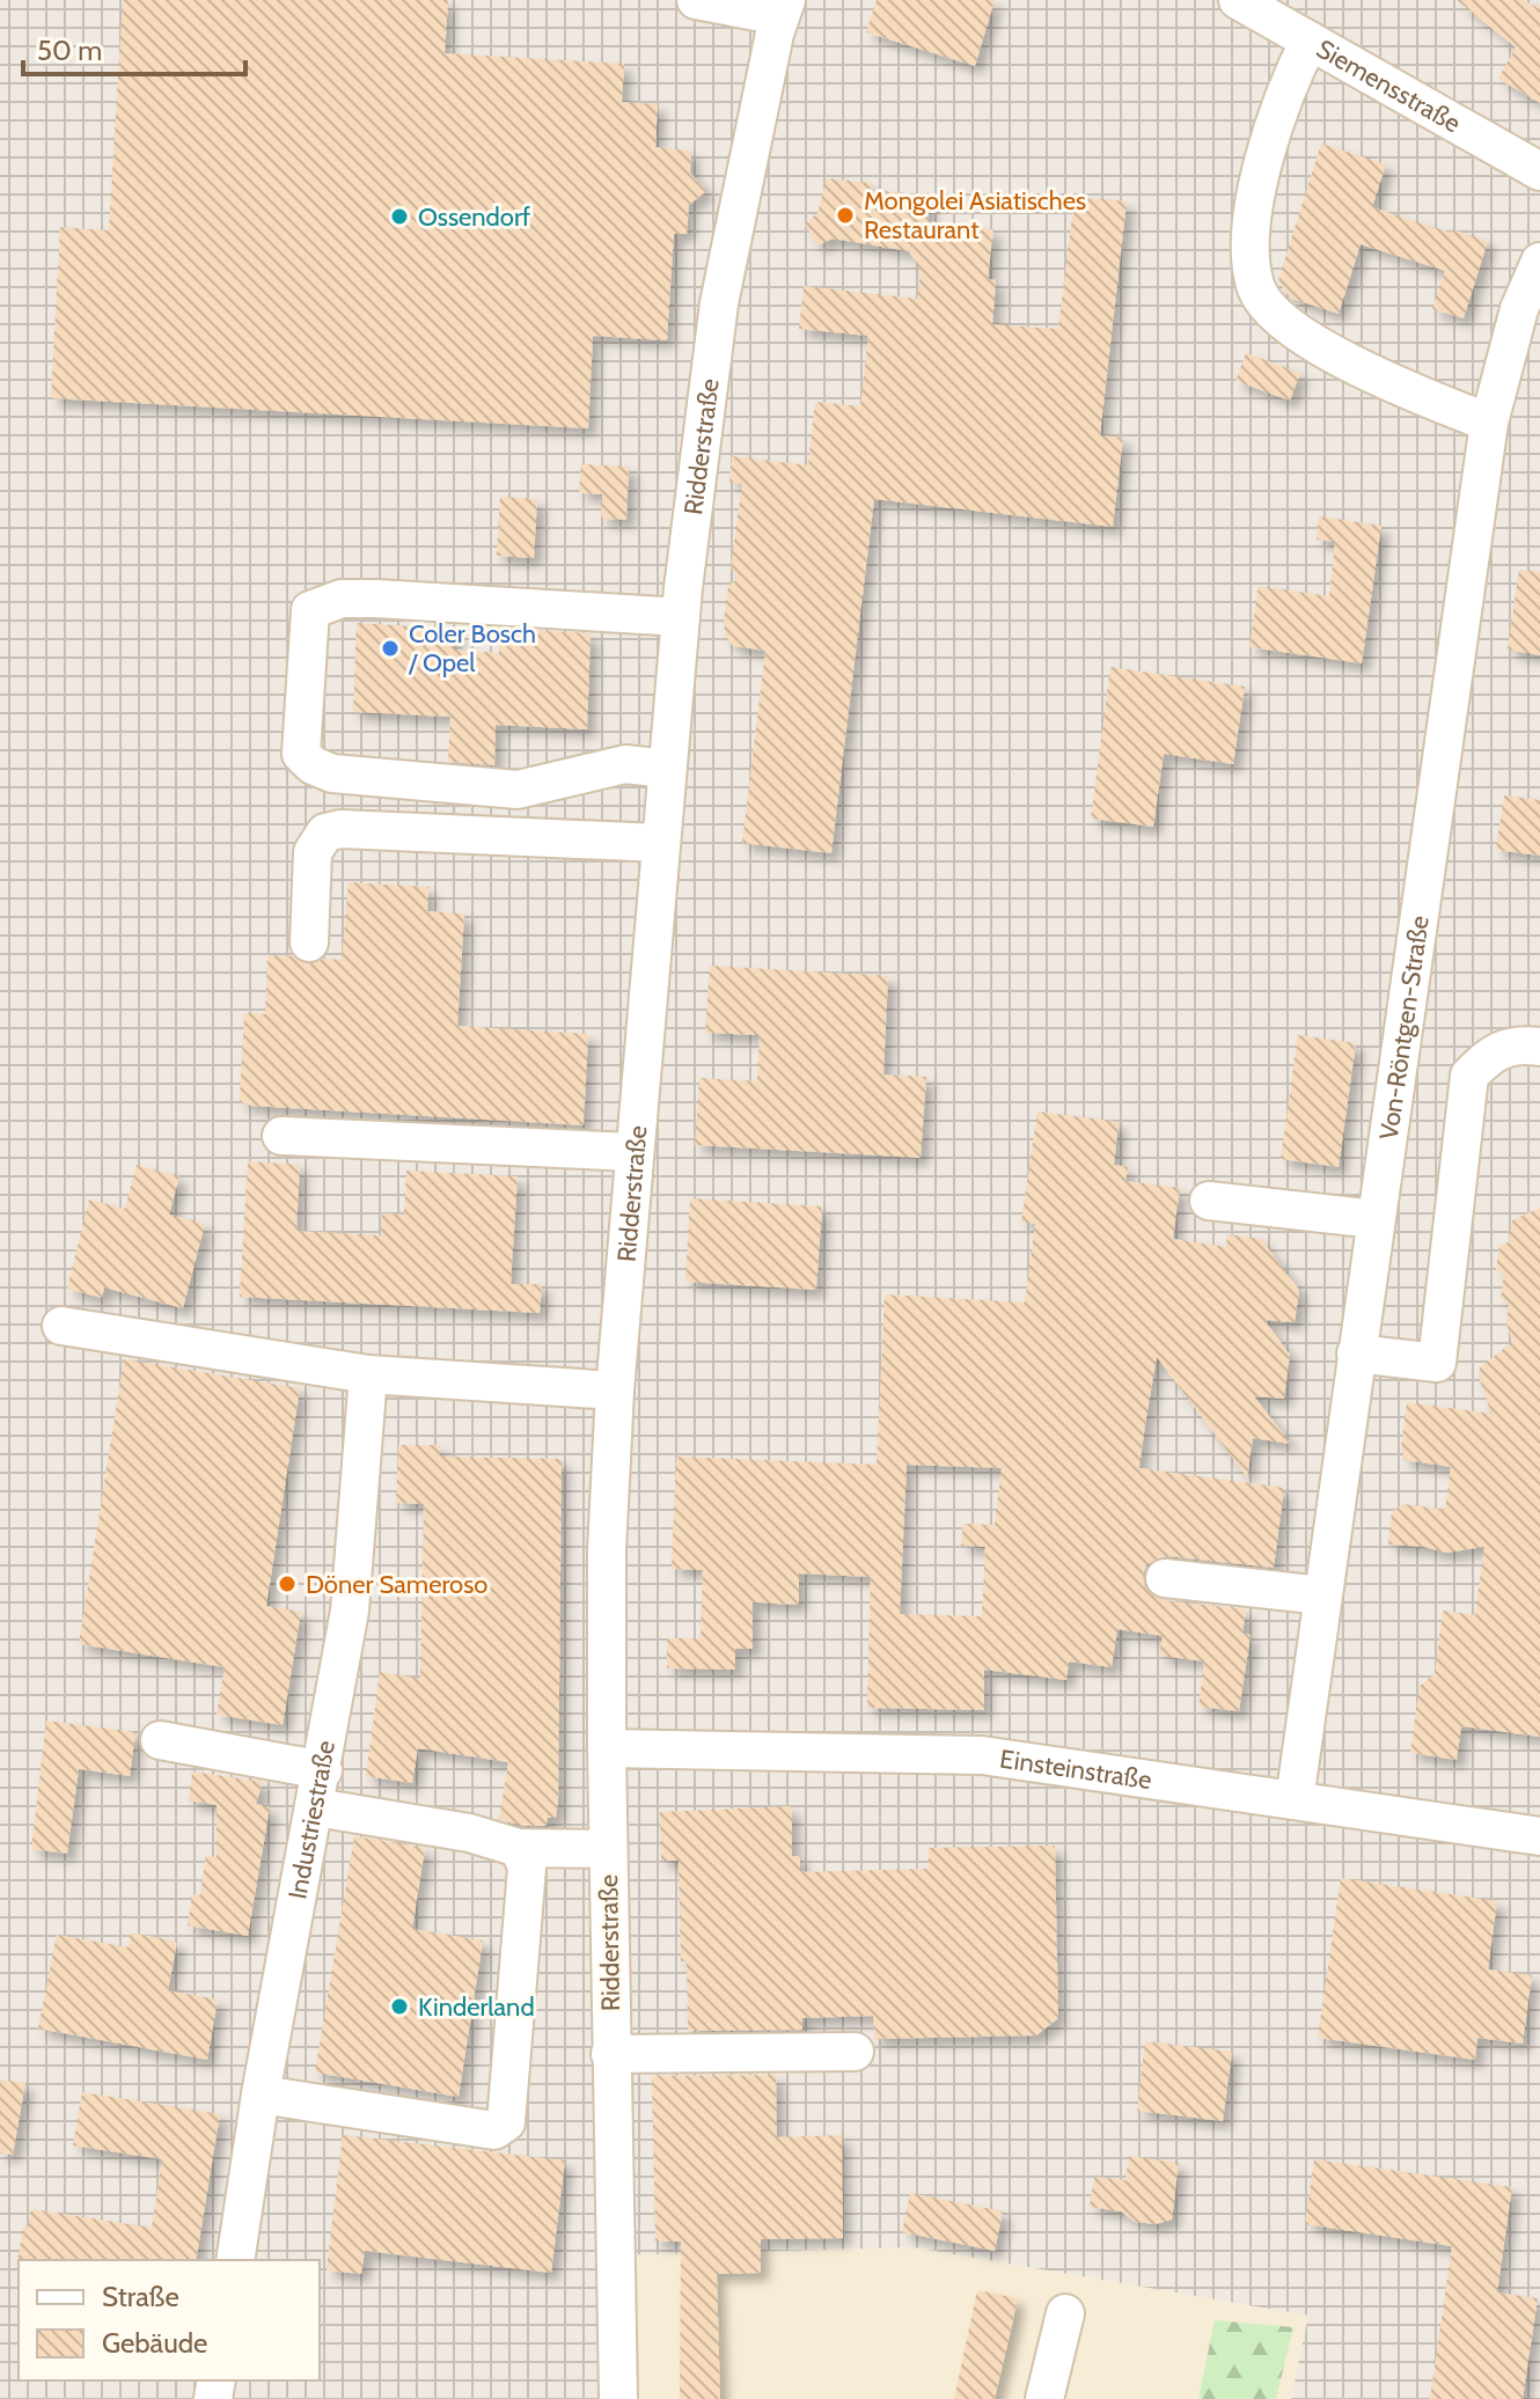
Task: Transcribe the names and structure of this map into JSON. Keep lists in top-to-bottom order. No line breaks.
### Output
{"streets":{"street":["Siemensstraße","Ridderstraße","Von-Röntgen-Straße","Einsteinstraße","Industriestraße"]},"crossings":[["Ridderstraße","Einsteinstraße"],["Von-Röntgen-Straße","Einsteinstraße"]],"places":["Mongolei Asiatisches Restaurant","Ossendorf","Coler Bosch / Opel","Döner Sameroso","Kinderland"],"legend":["Straße","Gebäude"],"scale_bar":"50 m"}
